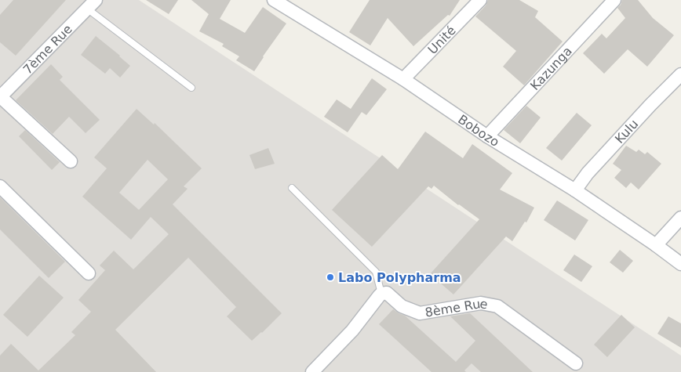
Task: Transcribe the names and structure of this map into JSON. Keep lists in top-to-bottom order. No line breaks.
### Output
{"streets":{"street":["Unité","7ème Rue","Kazunga","Bobozo","Kulu","8ème Rue"]},"crossings":[["Unité","Bobozo"],["Kazunga","Bobozo"],["Bobozo","Kulu"]],"places":["Labo Polypharma"]}
